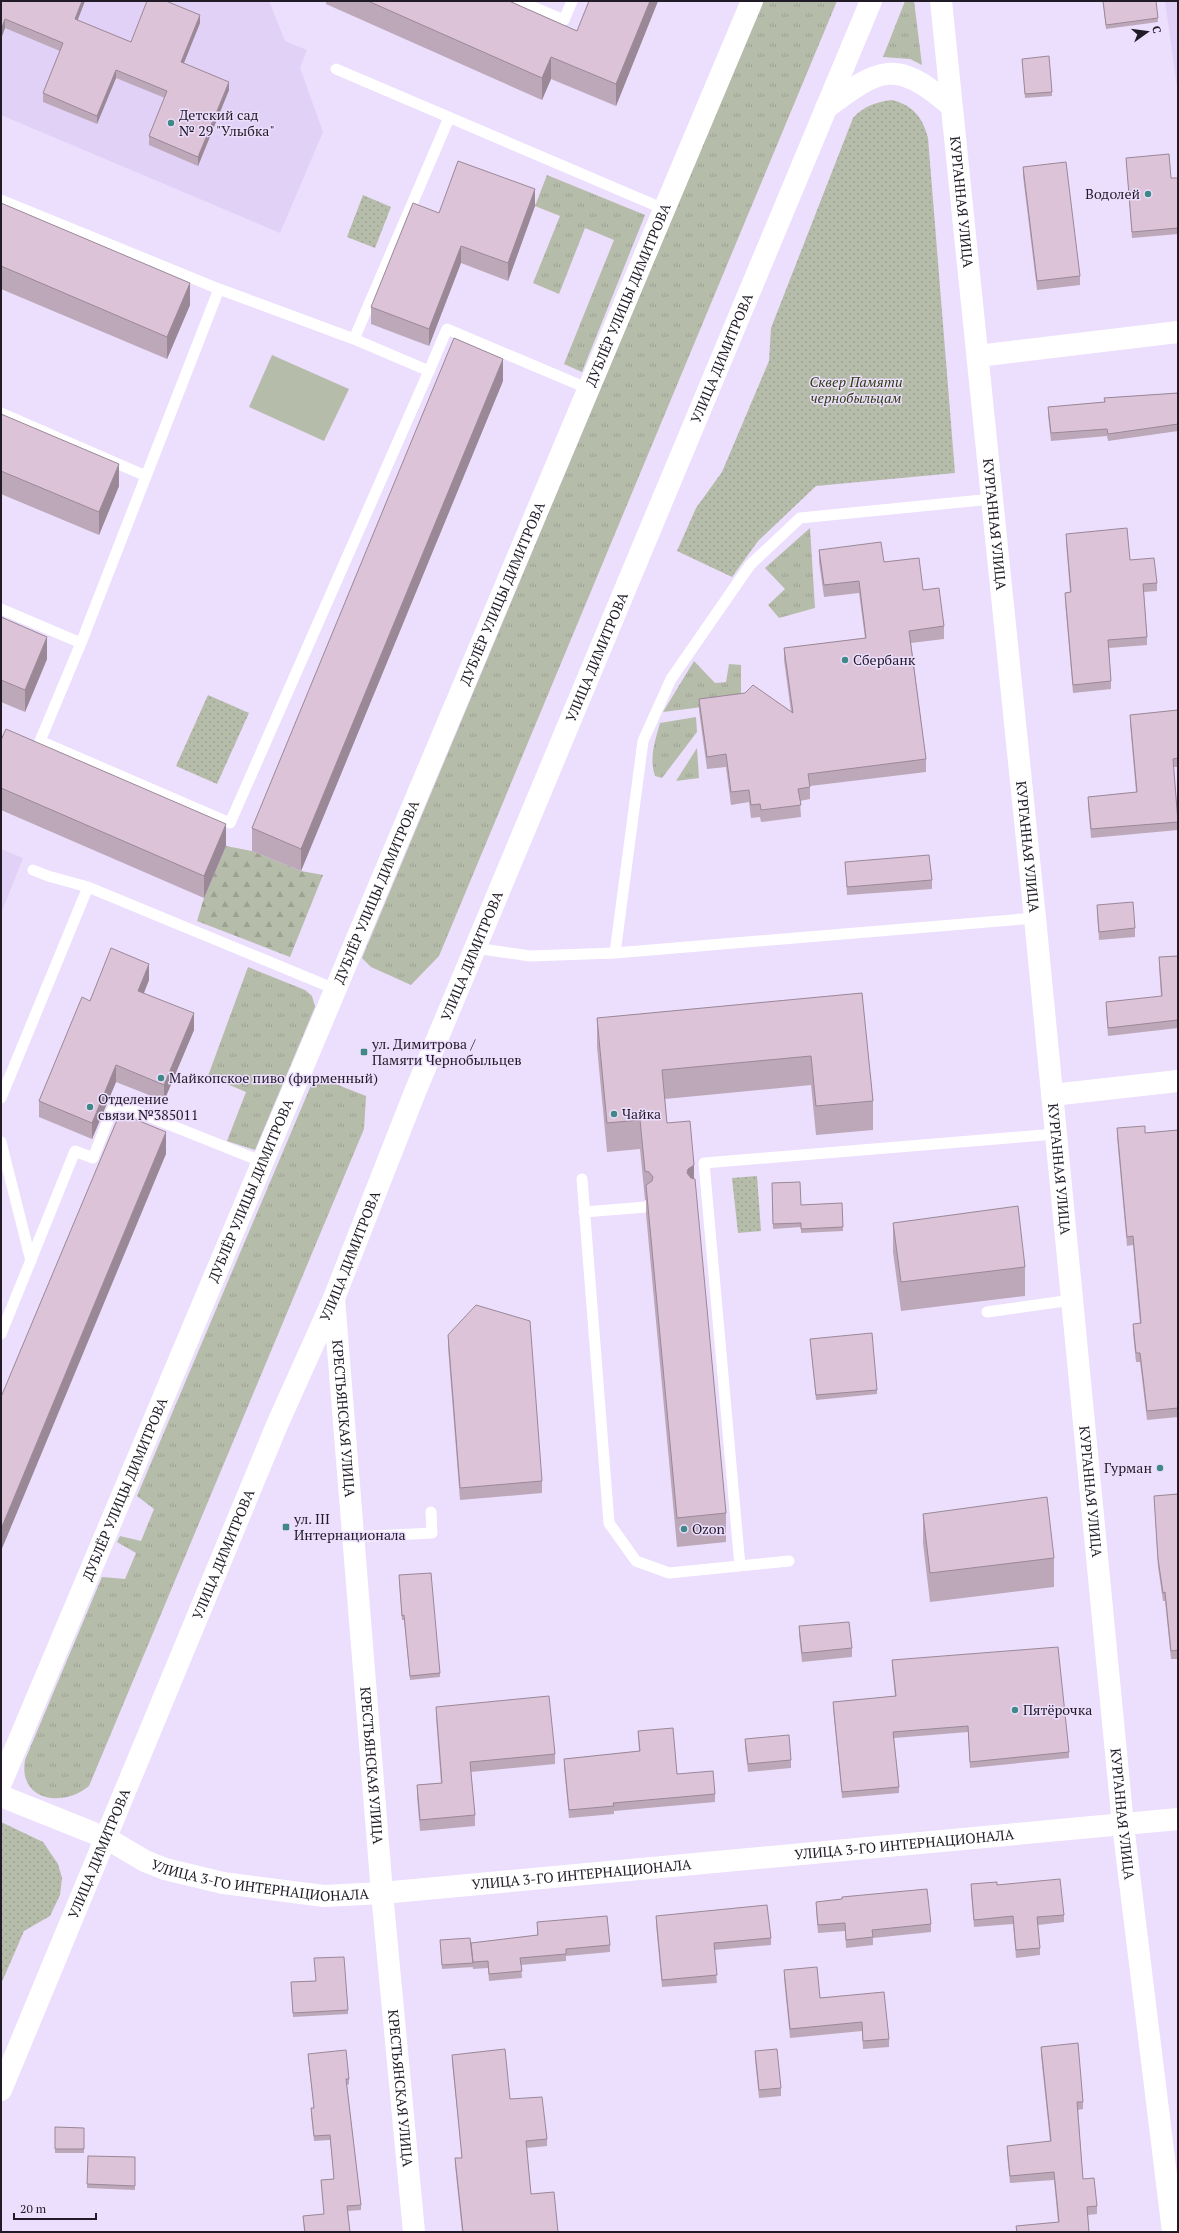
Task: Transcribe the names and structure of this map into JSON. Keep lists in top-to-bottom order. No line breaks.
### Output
{"streets":{"street":["КУРГАННАЯ УЛИЦА","ДУБЛЁР УЛИЦЫ ДИМИТРОВА","УЛИЦА ДИМИТРОВА","КРЕСТЬЯНСКАЯ УЛИЦА","УЛИЦА 3-ГО ИНТЕРНАЦИОНАЛА"]},"crossings":[["КУРГАННАЯ УЛИЦА","УЛИЦА 3-ГО ИНТЕРНАЦИОНАЛА"],["УЛИЦА ДИМИТРОВА","КРЕСТЬЯНСКАЯ УЛИЦА"],["УЛИЦА ДИМИТРОВА","УЛИЦА 3-ГО ИНТЕРНАЦИОНАЛА"],["КРЕСТЬЯНСКАЯ УЛИЦА","УЛИЦА 3-ГО ИНТЕРНАЦИОНАЛА"]],"parks":["Сквер Памяти чернобыльцам"],"places":{"other":["Детский сад № 29 \"Улыбка\"","Водолей","Сбербанк","Майкопское пиво (фирменный)","Отделение связи №385011","Чайка","Гурман","Ozon","Пятёрочка"],"transit":["ул. Димитрова / Памяти Чернобыльцев","ул. III Интернационала"]},"scale_bar":"20 m","north":"right"}
